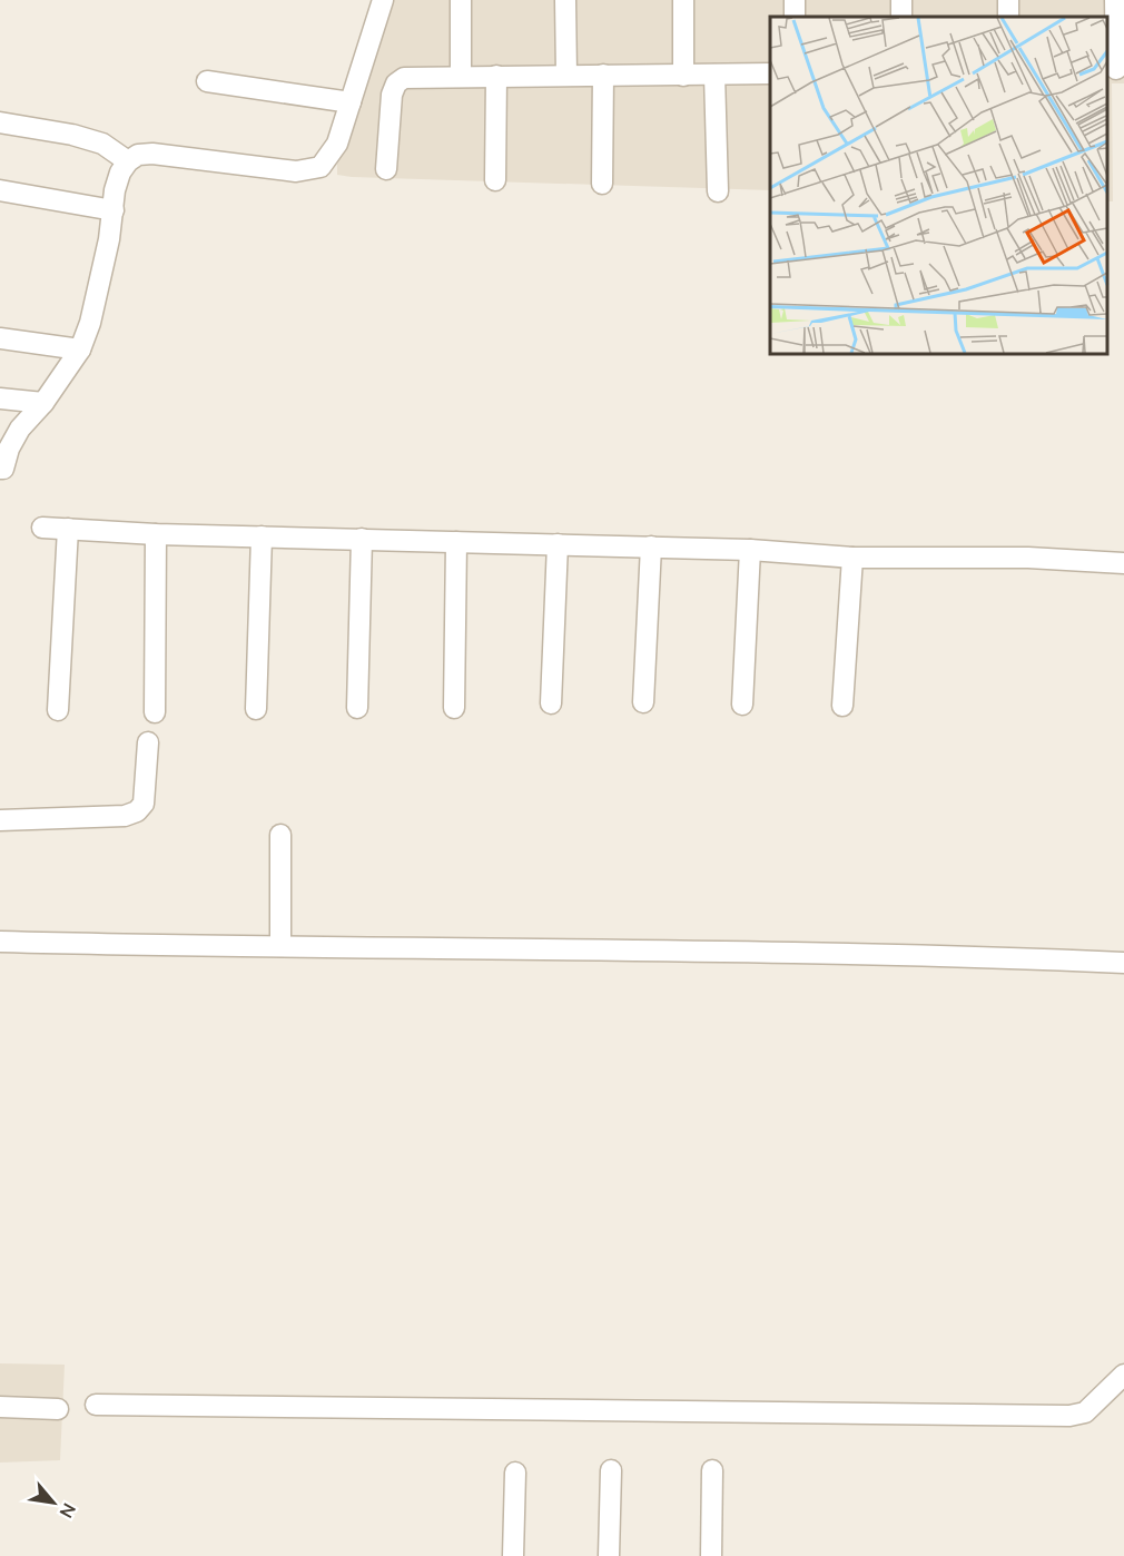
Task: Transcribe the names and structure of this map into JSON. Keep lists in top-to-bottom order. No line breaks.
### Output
{"north":"bottom right"}
